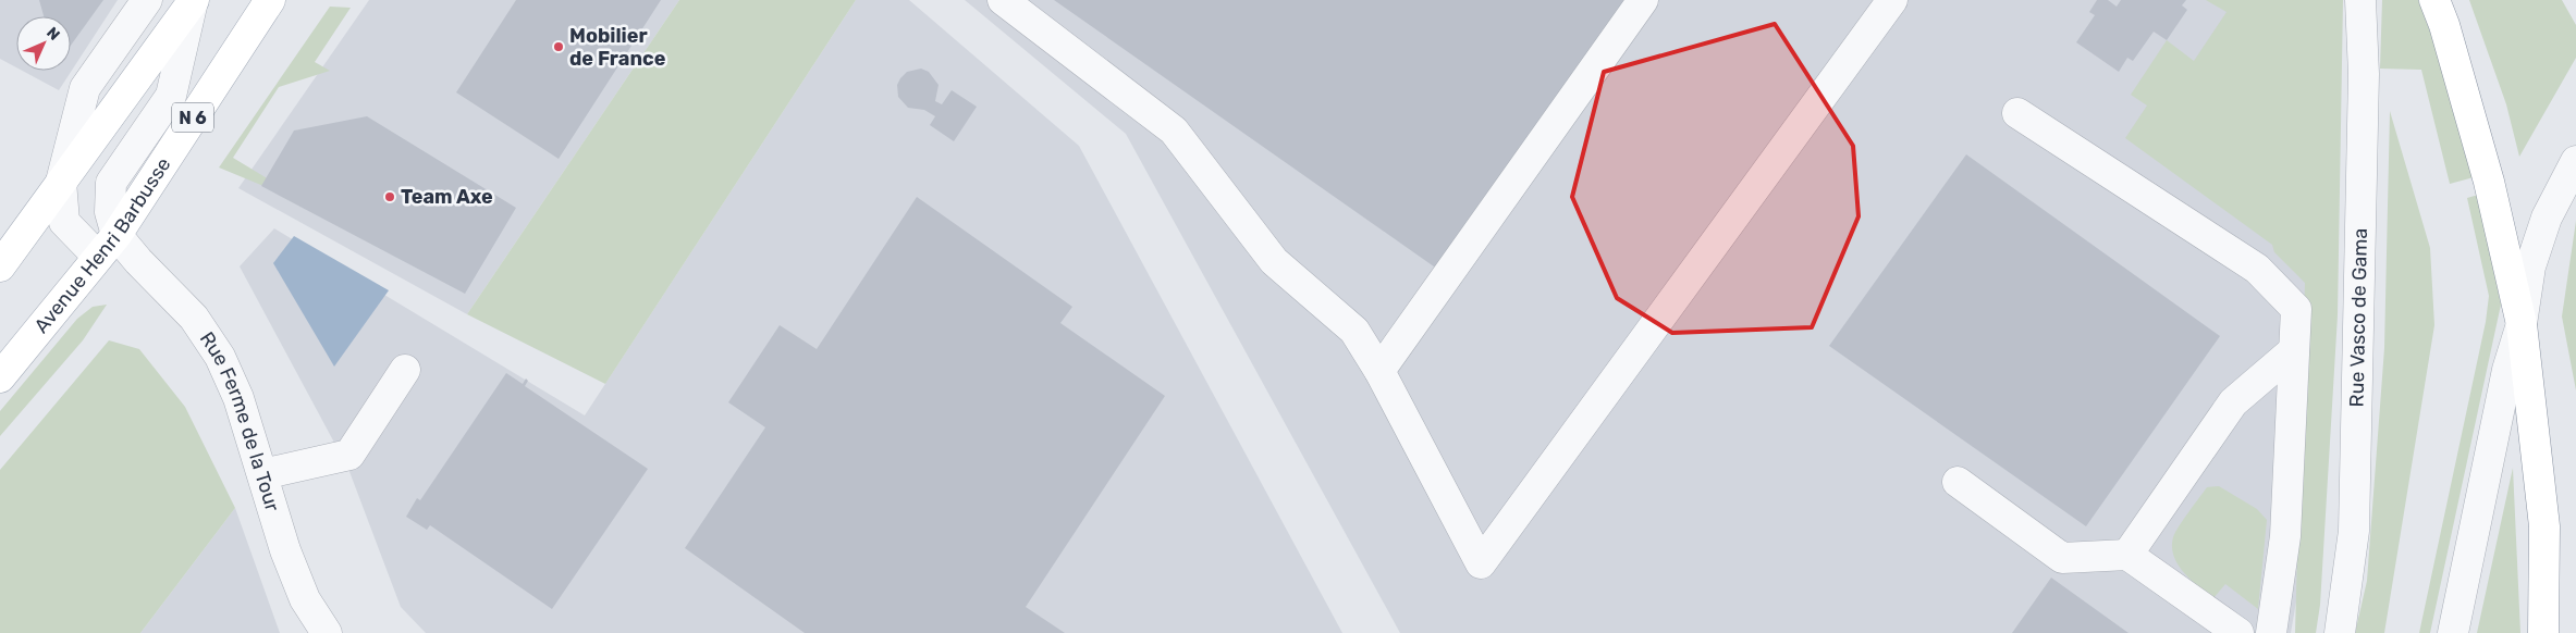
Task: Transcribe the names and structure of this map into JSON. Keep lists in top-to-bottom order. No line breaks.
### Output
{"streets":{"main road":["N 6","Avenue Henri Barbusse"],"street":["Rue Vasco de Gama","Rue Ferme de la Tour"]},"crossings":[["Avenue Henri Barbusse","Rue Ferme de la Tour"]],"places":["Mobilier de France","Team Axe"],"north":"top right"}
